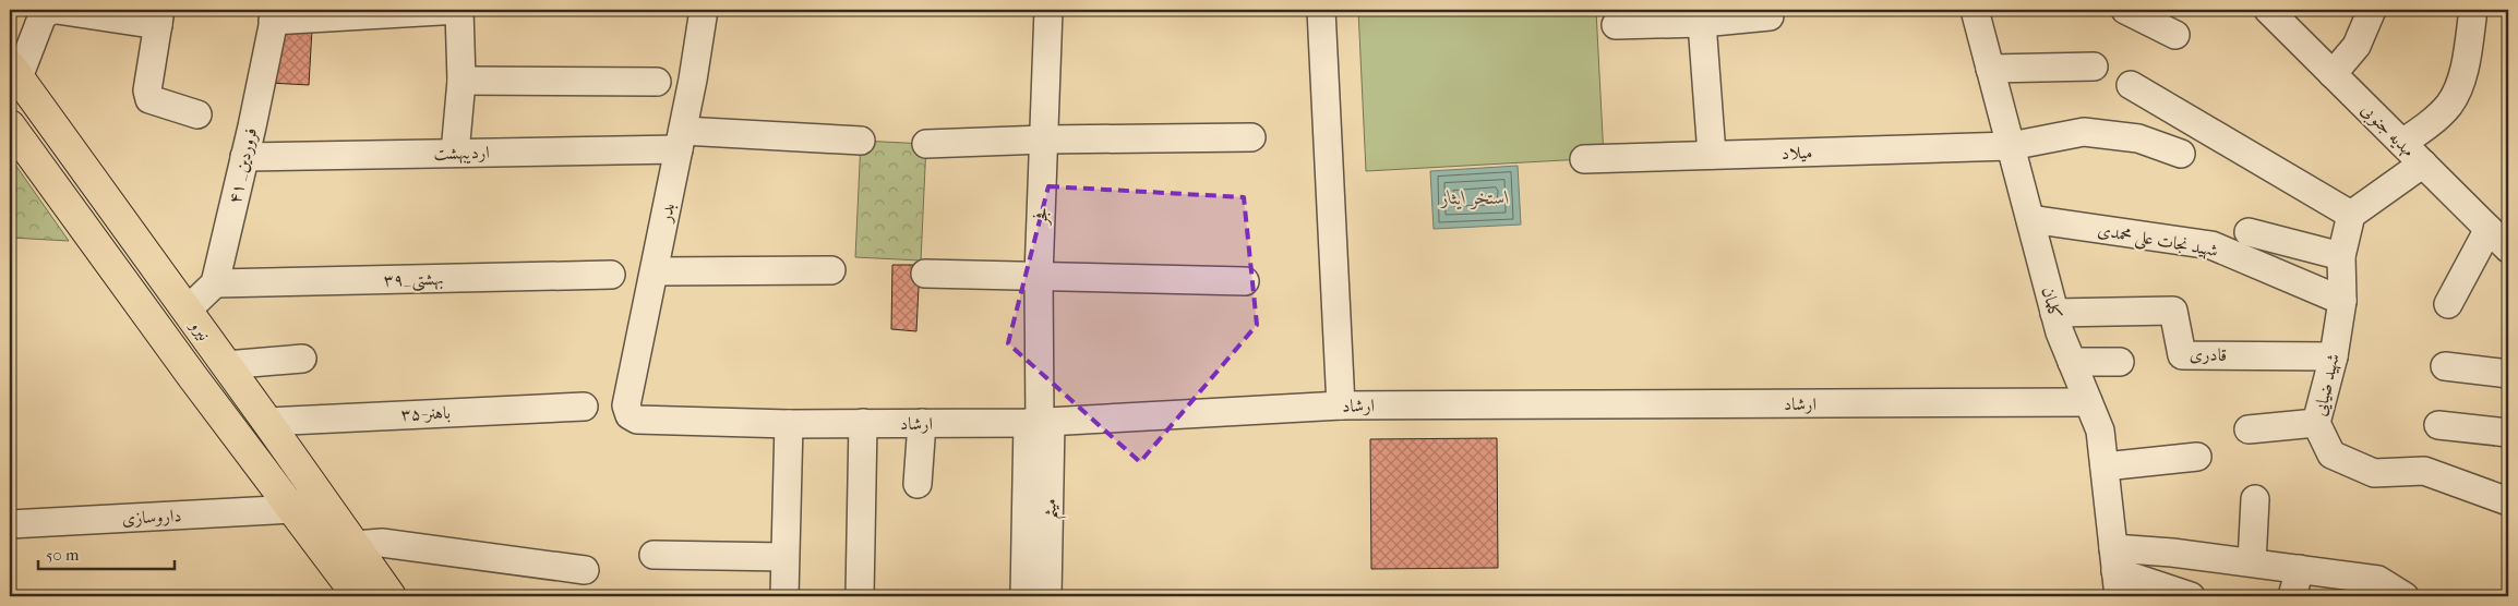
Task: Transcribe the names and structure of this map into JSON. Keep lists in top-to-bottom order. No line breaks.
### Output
{"streets":{"main road":["نیرو"],"street":["مهدیه جنوبی","اردیبهشت","میلاد","۴۱ _فروردین","بدر","فجر","شهید نجات علی محمدی","۳۹_بهشتی","کلمان","قادری","شهید ضیایی","ارشاد","۳۵-باهنر","میثم","داروسازی"]},"crossings":[["اردیبهشت","۴۱ _فروردین"],["اردیبهشت","بدر"],["میلاد","کلمان"],["۴۱ _فروردین","۳۹_بهشتی"],["بدر","ارشاد"],["فجر","ارشاد"],["فجر","میثم"],["شهید نجات علی محمدی","کلمان"],["شهید نجات علی محمدی","شهید ضیایی"],["کلمان","قادری"],["کلمان","ارشاد"],["نیرو","۳۵-باهنر"],["نیرو","داروسازی"],["قادری","شهید ضیایی"],["ارشاد","میثم"]],"water":["استخر ایثار"],"scale_bar":"50 m"}
